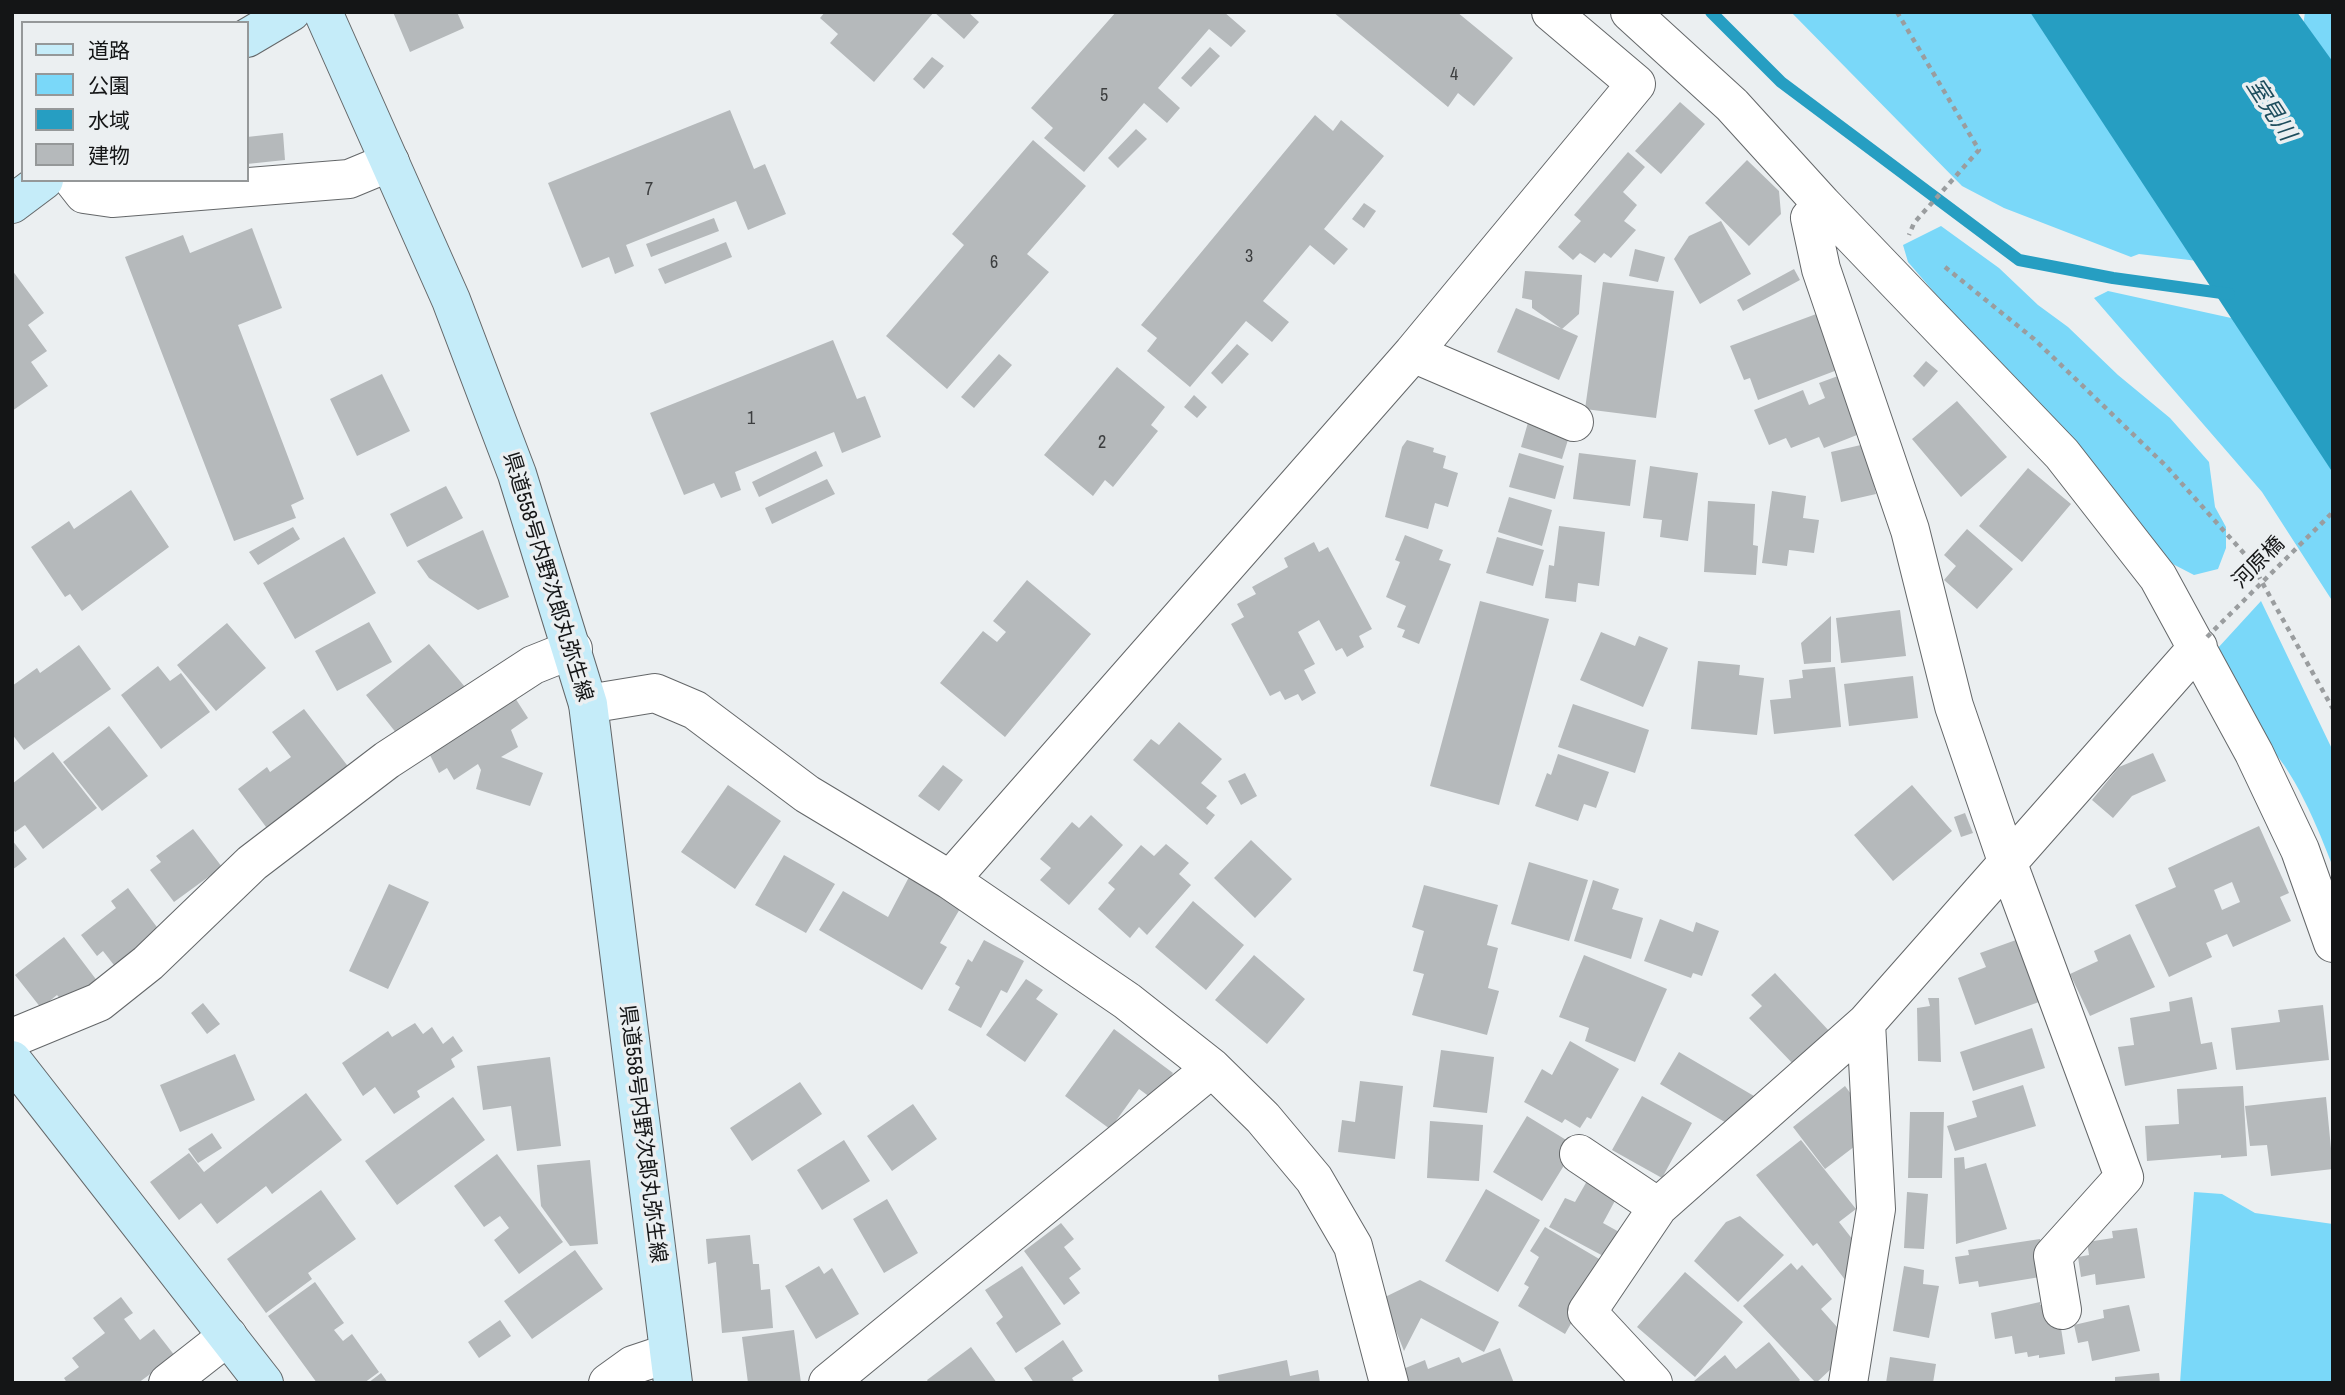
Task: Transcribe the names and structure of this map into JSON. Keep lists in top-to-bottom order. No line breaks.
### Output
{"streets":{"main road":["県道558号内野次郎丸弥生線"],"path":["河原橋"]},"water":["室見川"],"house_numbers":["4","5","7","3","6","1","2"],"legend":["道路","公園","水域","建物"]}
